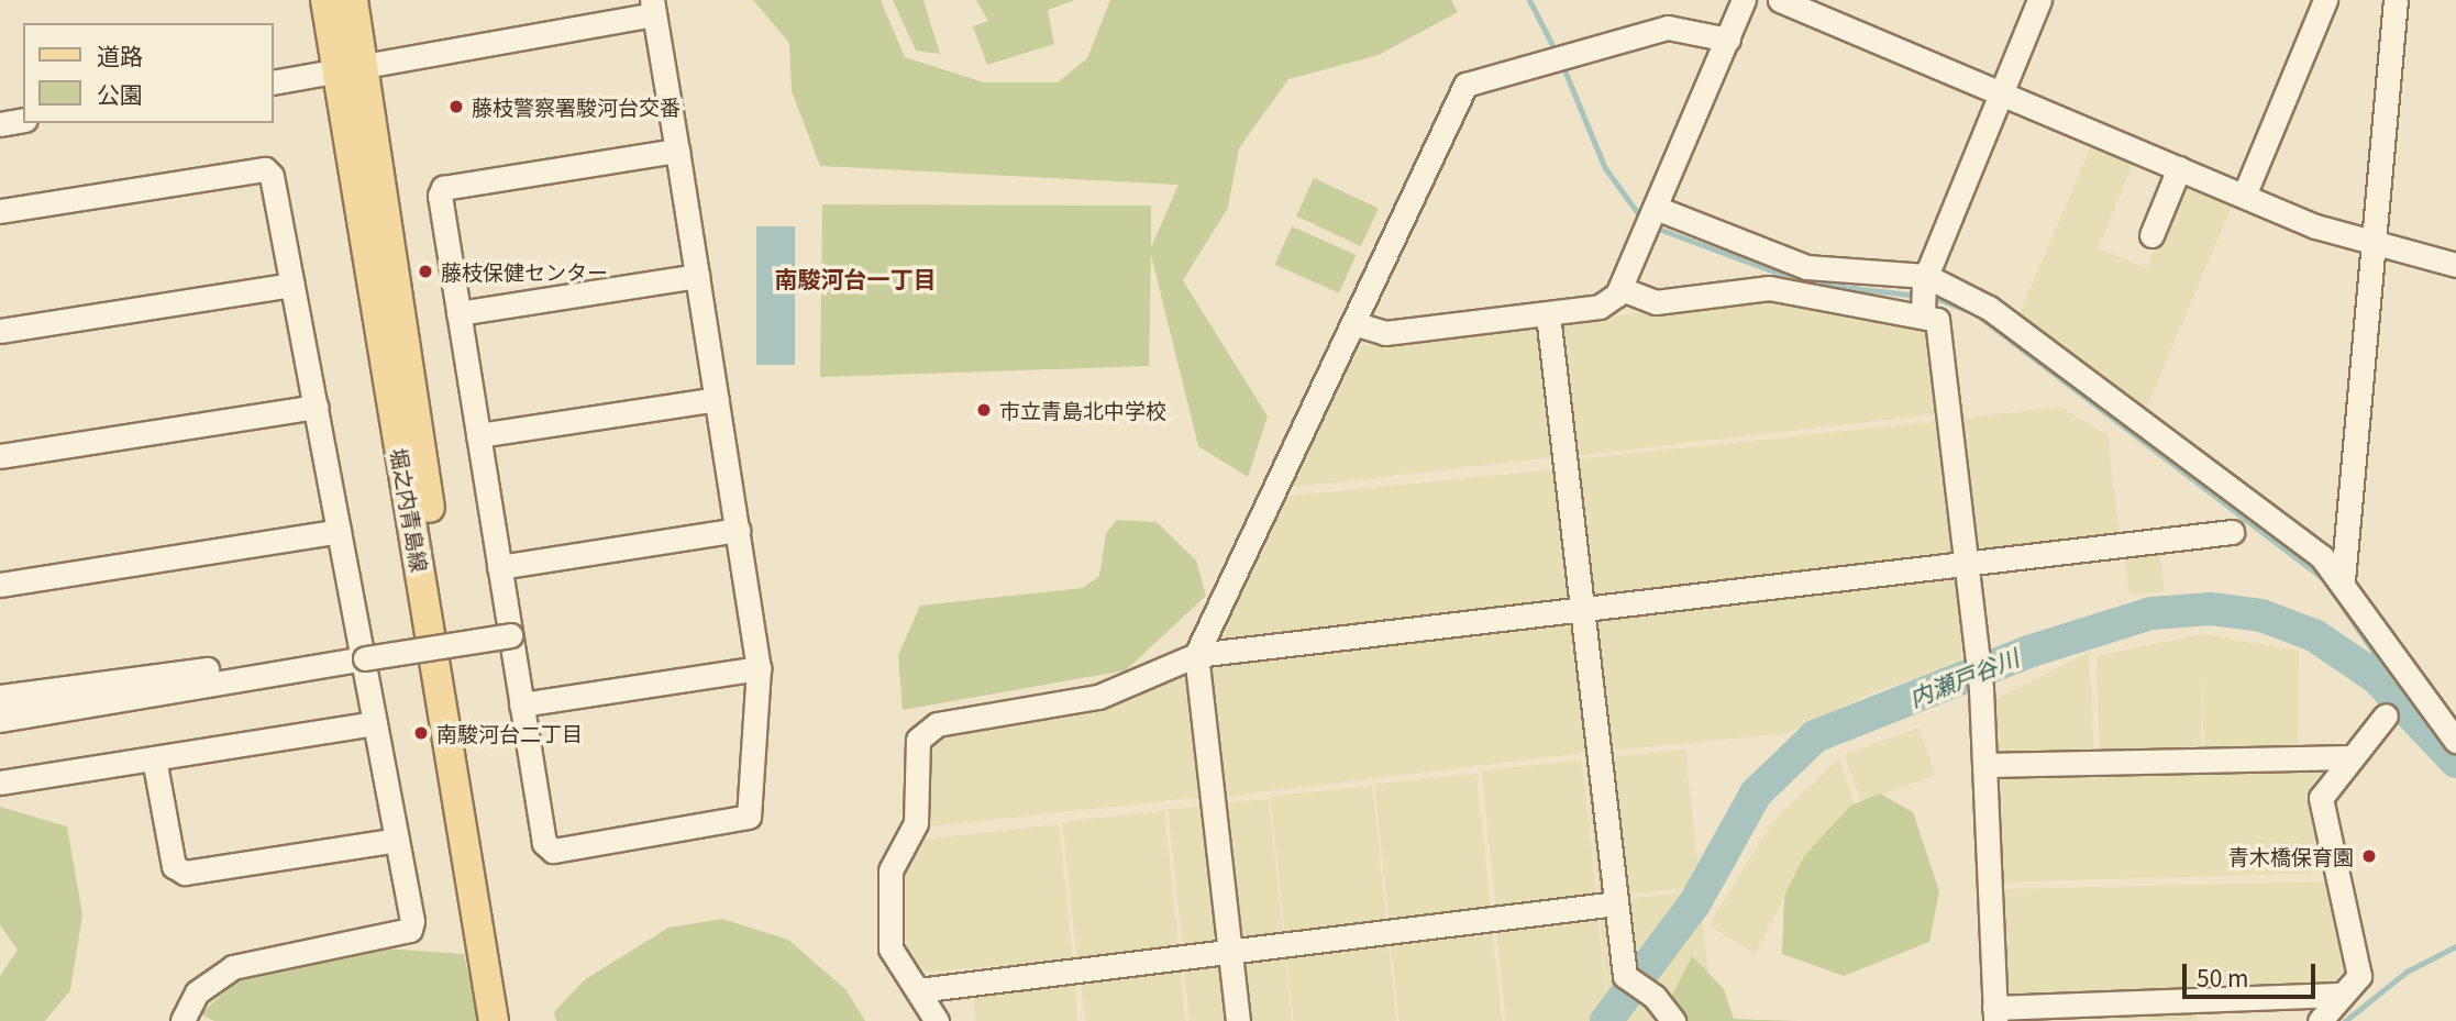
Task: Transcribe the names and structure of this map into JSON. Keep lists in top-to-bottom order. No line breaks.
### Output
{"streets":{"main road":["堀之内青島線"]},"districts":["南駿河台一丁目"],"water":["内瀬戸谷川"],"places":["藤枝警察署駿河台交番","藤枝保健センター","市立青島北中学校","南駿河台二丁目","青木橋保育園"],"legend":["道路","公園"],"scale_bar":"50 m"}
